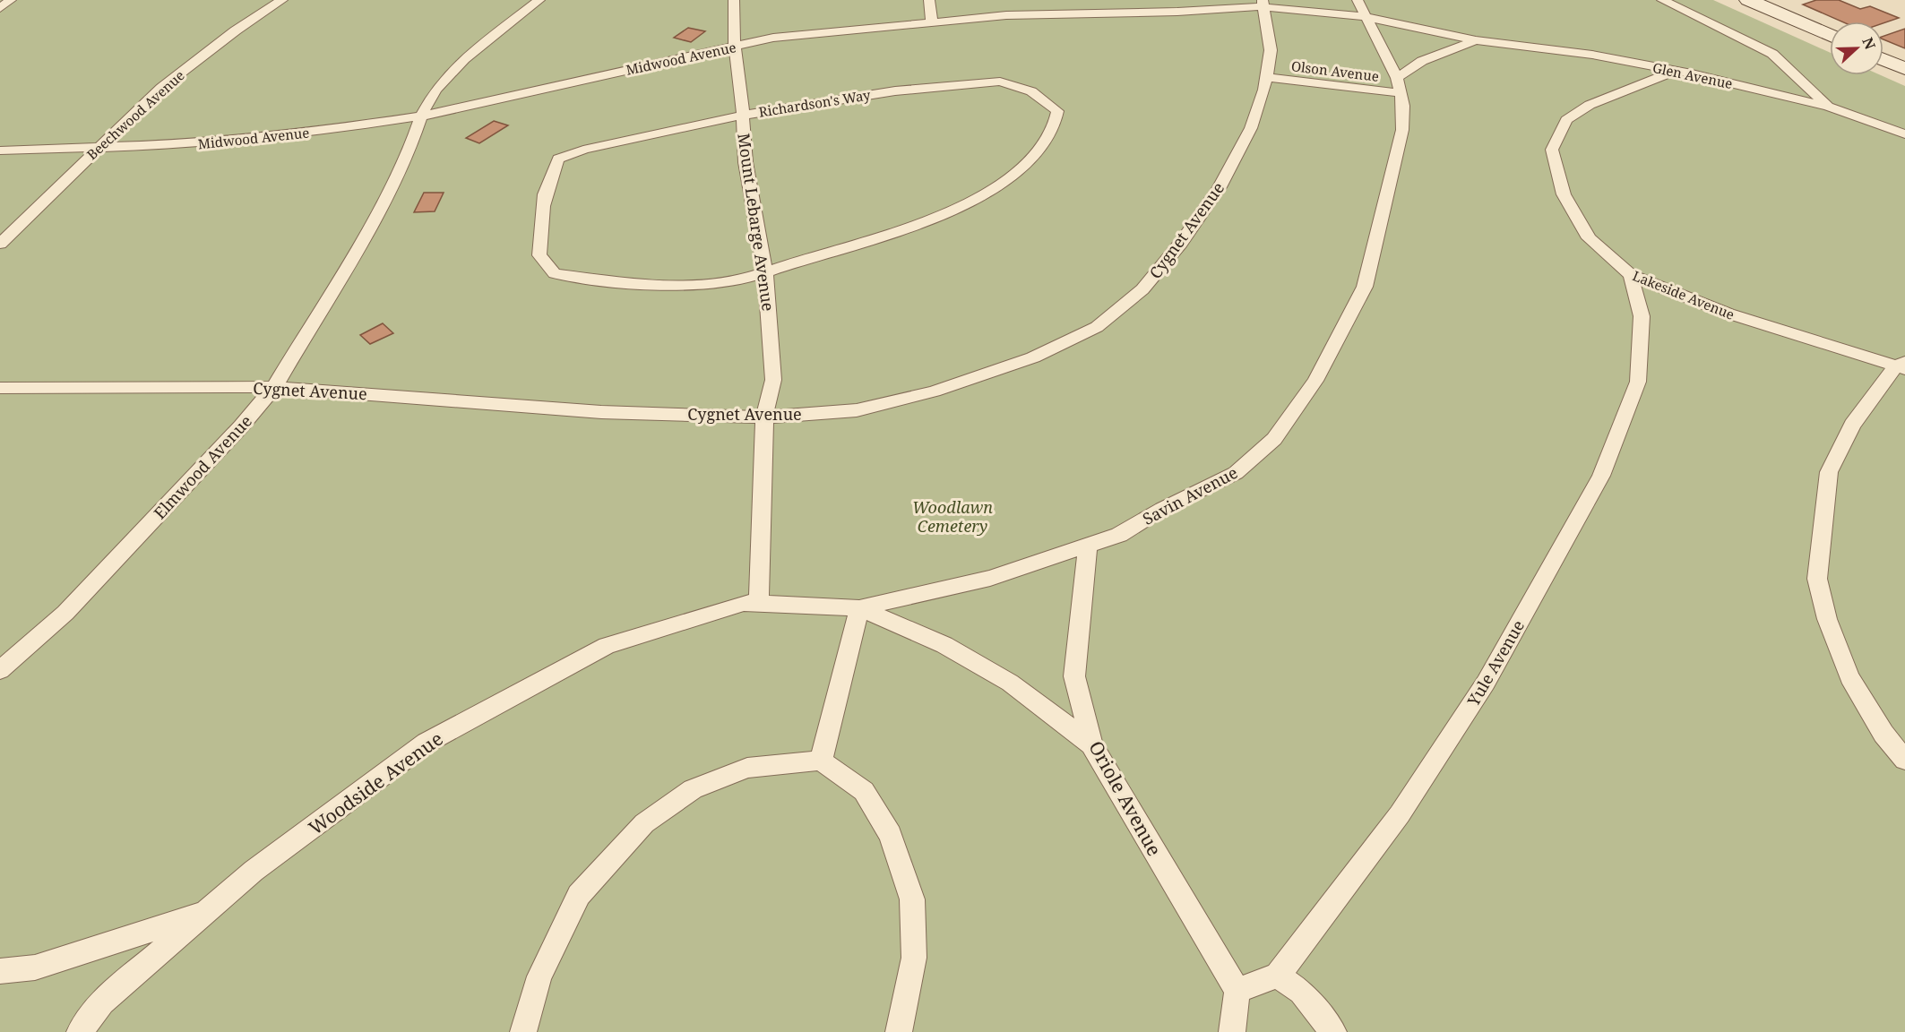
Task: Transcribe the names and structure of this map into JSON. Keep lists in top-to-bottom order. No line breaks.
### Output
{"streets":{"lane":["Midwood Avenue","Olson Avenue","Glen Avenue","Richardson's Way","Beechwood Avenue","Mount Lebarge Avenue","Cygnet Avenue","Lakeside Avenue","Elmwood Avenue","Savin Avenue","Yule Avenue","Woodside Avenue","Oriole Avenue"]},"crossings":[["Midwood Avenue","Glen Avenue"],["Midwood Avenue","Beechwood Avenue"],["Midwood Avenue","Mount Lebarge Avenue"],["Midwood Avenue","Cygnet Avenue"],["Midwood Avenue","Elmwood Avenue"],["Midwood Avenue","Savin Avenue"],["Olson Avenue","Glen Avenue"],["Olson Avenue","Cygnet Avenue"],["Olson Avenue","Savin Avenue"],["Glen Avenue","Lakeside Avenue"],["Glen Avenue","Savin Avenue"],["Richardson's Way","Mount Lebarge Avenue"],["Mount Lebarge Avenue","Cygnet Avenue"],["Mount Lebarge Avenue","Savin Avenue"],["Mount Lebarge Avenue","Woodside Avenue"],["Cygnet Avenue","Elmwood Avenue"],["Lakeside Avenue","Yule Avenue"],["Savin Avenue","Woodside Avenue"],["Savin Avenue","Oriole Avenue"]],"parks":["Woodlawn Cemetery"],"north":"right"}
